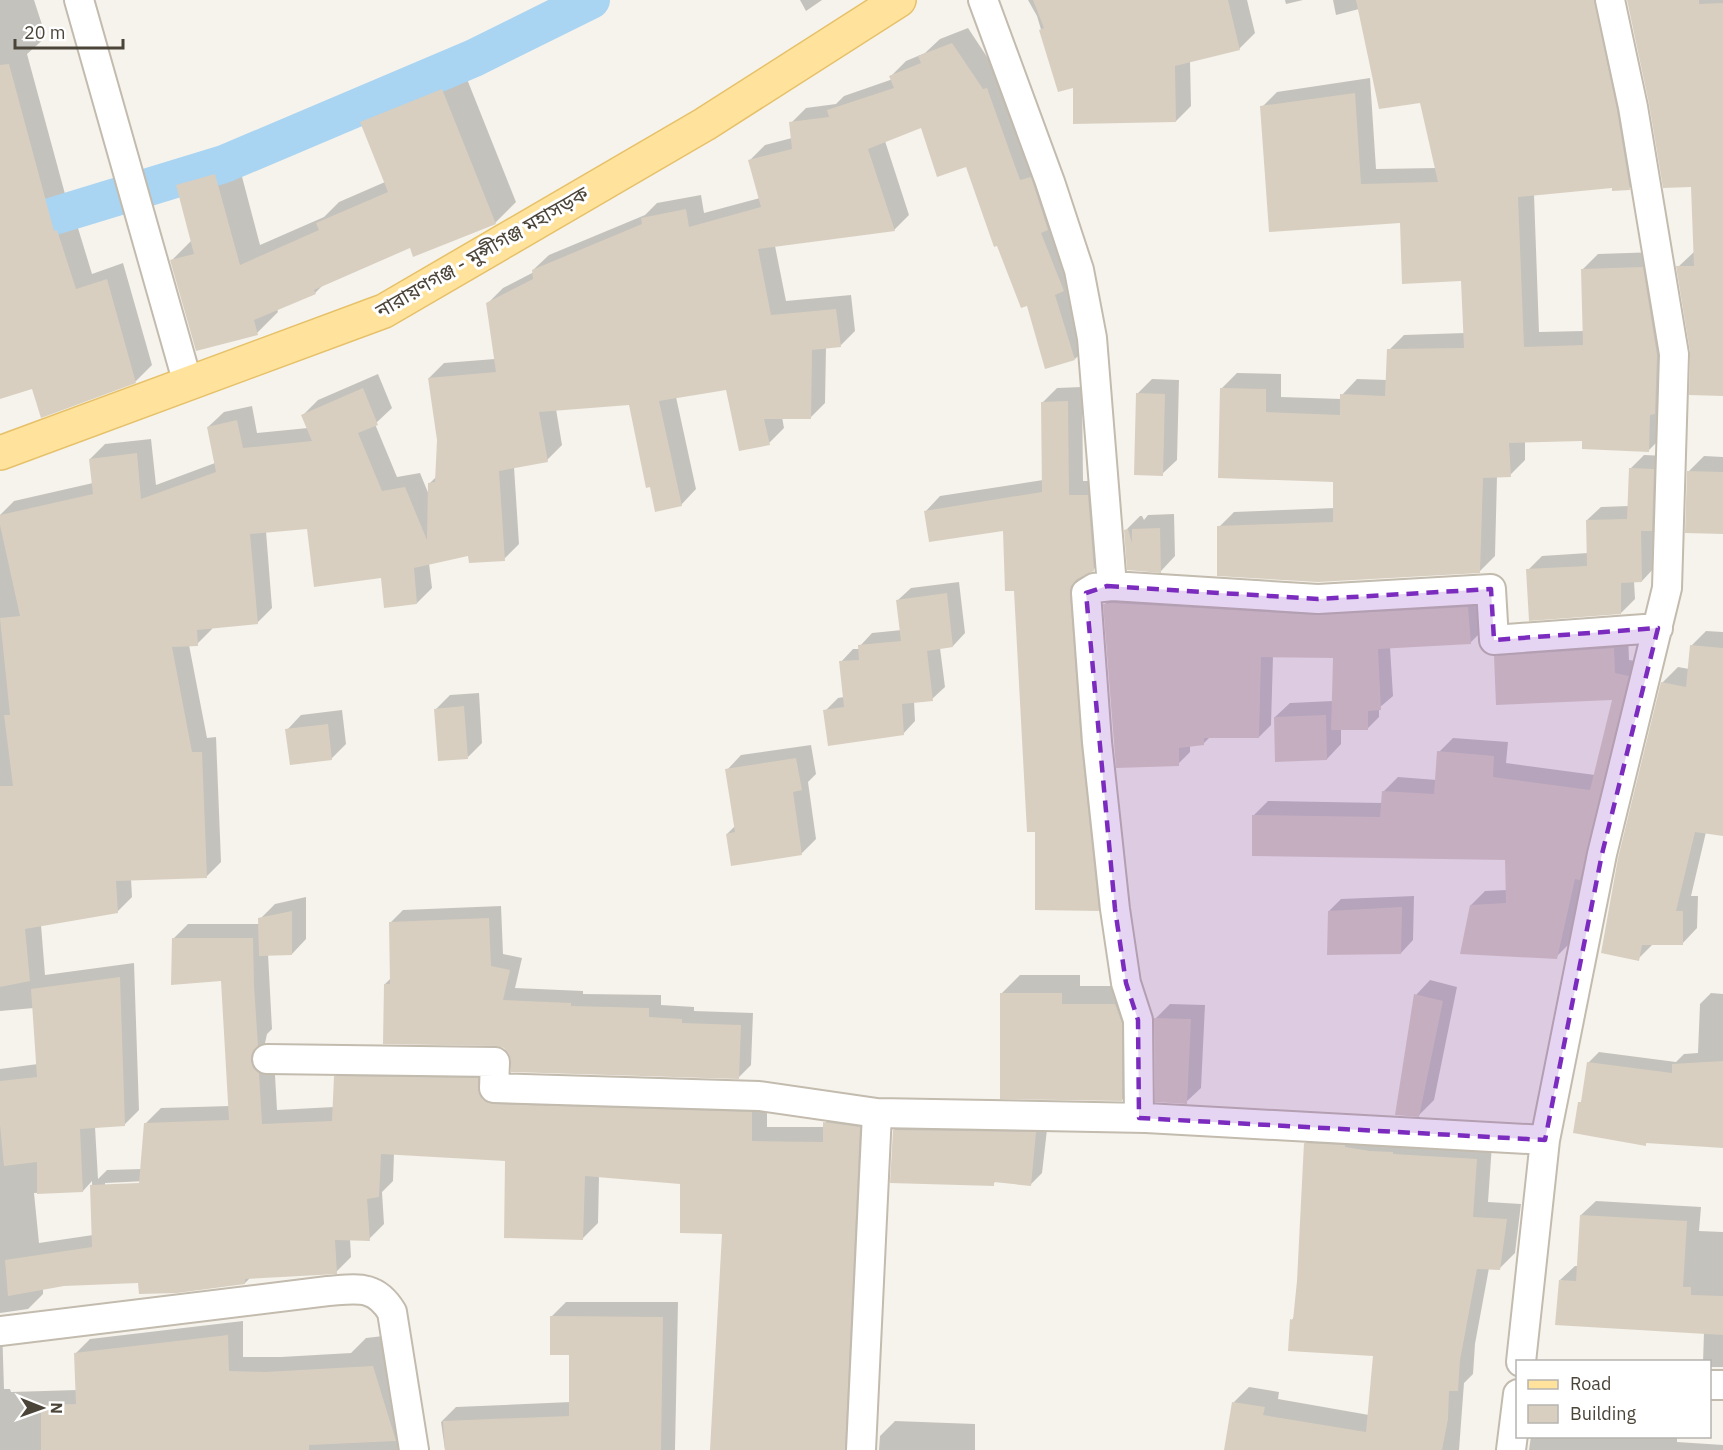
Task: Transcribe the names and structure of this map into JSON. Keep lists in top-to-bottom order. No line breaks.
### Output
{"streets":{"main road":["নারায়ণগঞ্জ - মুন্সীগঞ্জ মহাসড়ক"]},"legend":["Road","Building"],"scale_bar":"20 m","north":"right"}
